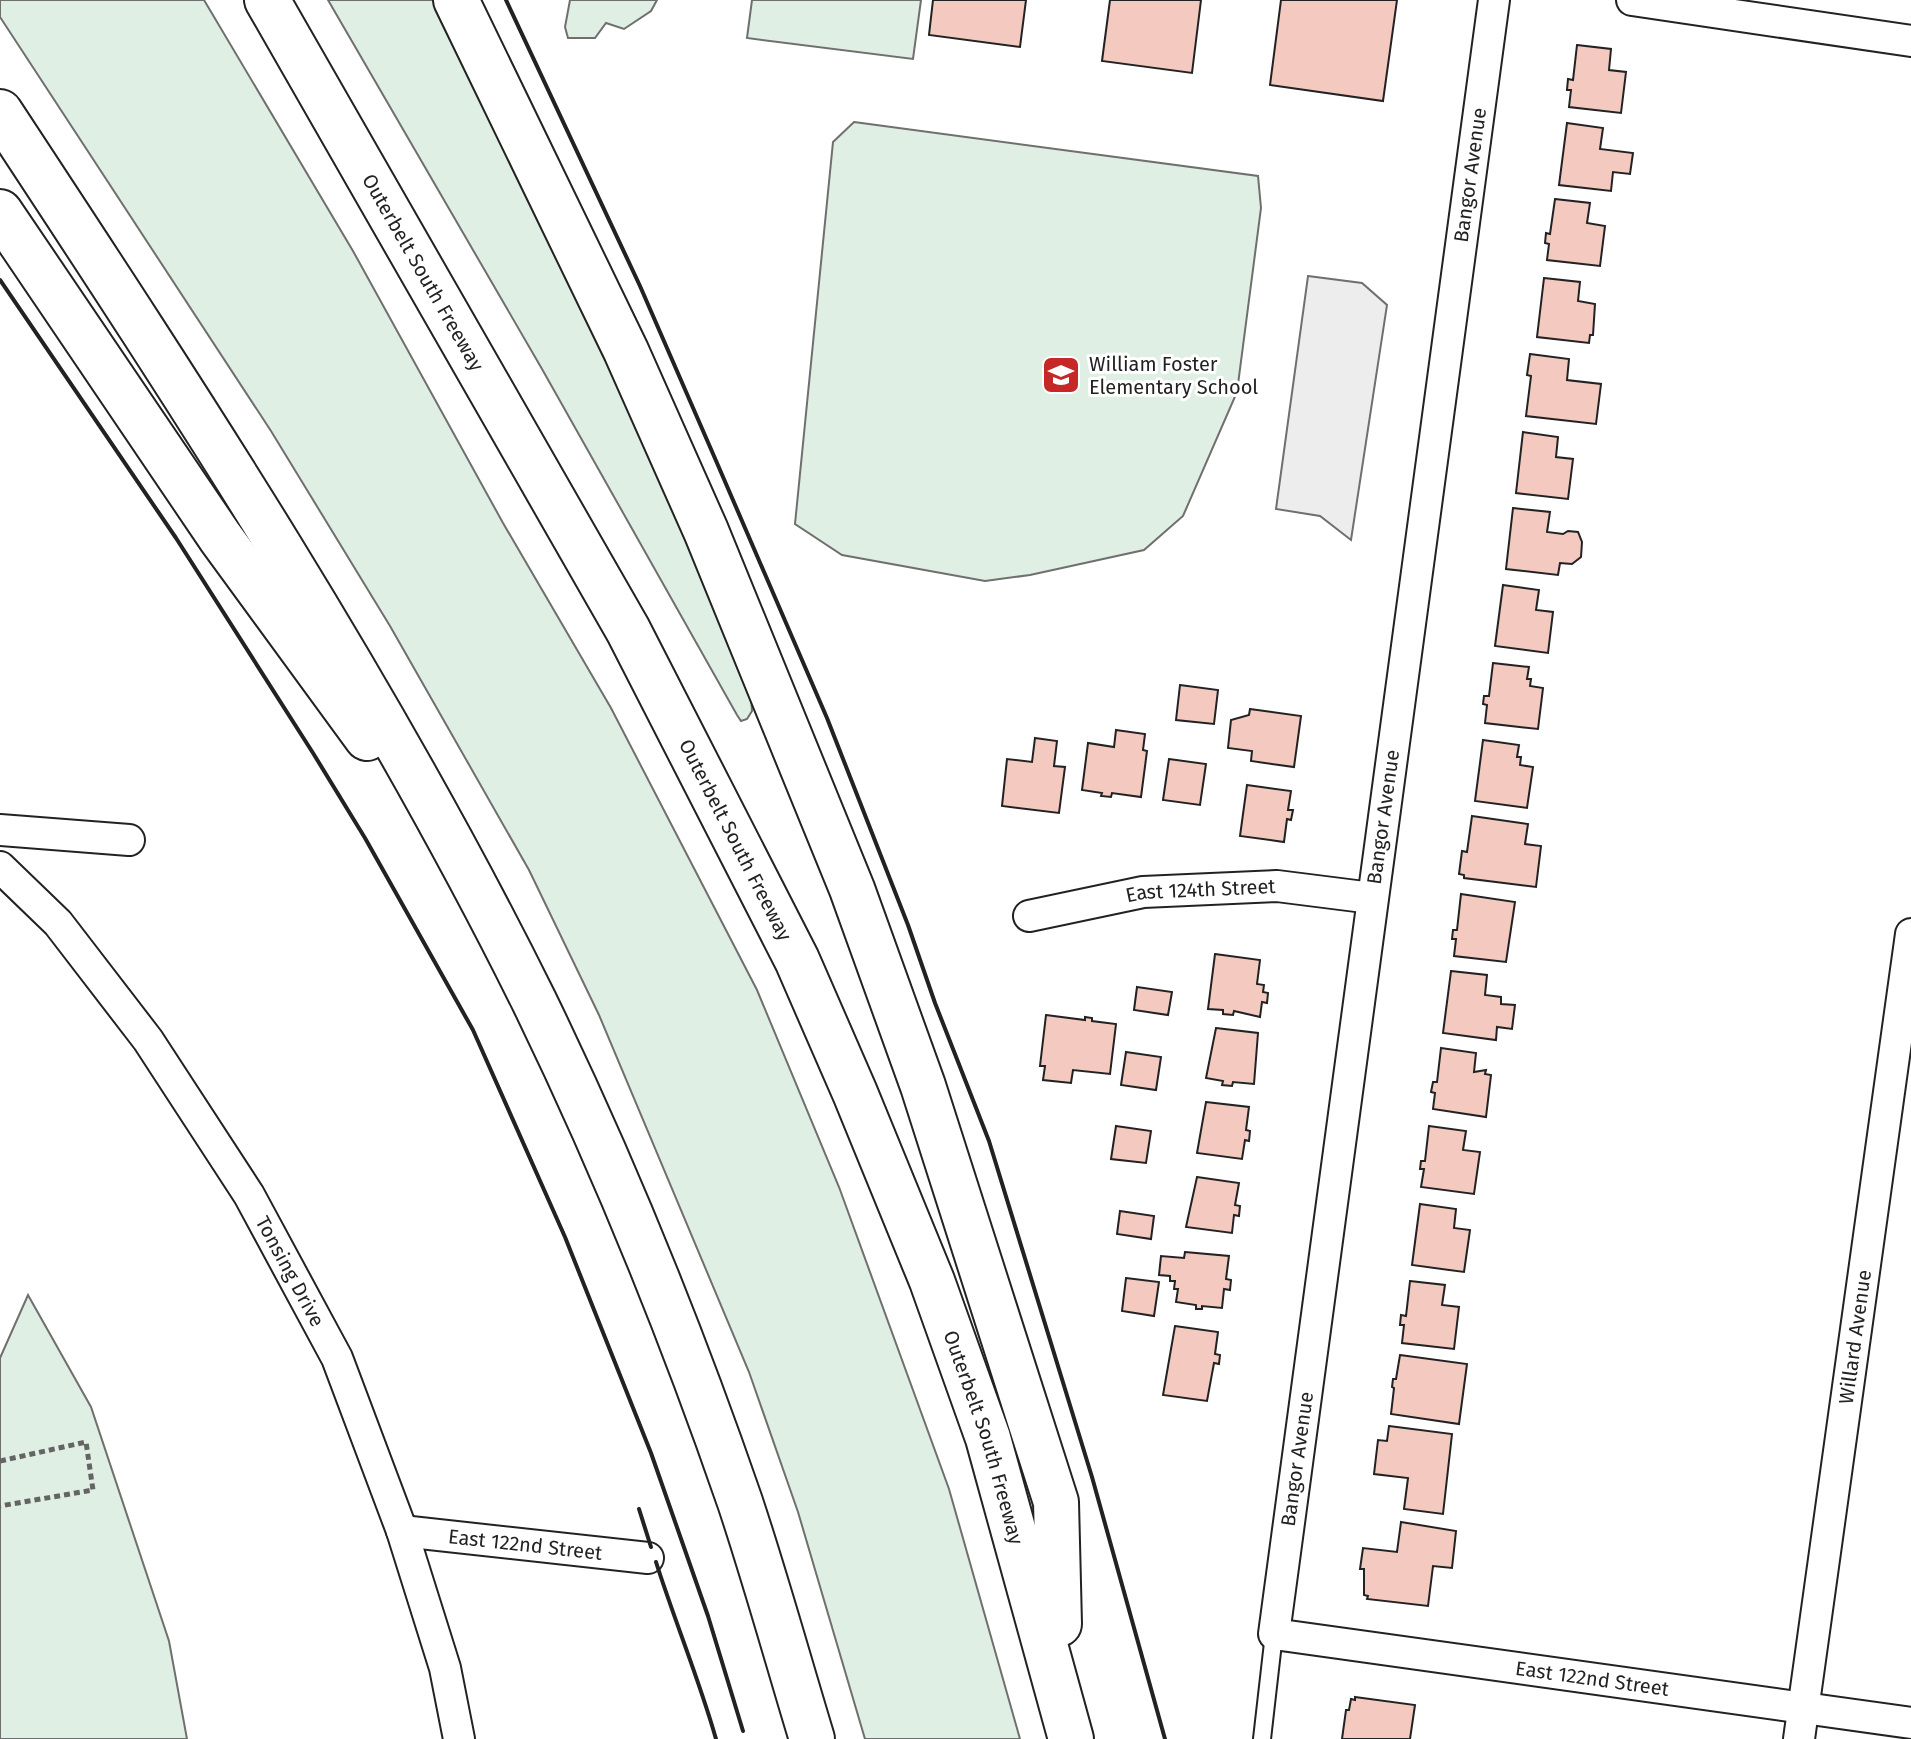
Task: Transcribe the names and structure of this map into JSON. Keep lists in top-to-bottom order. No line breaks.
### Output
{"streets":{"highway":["Outerbelt South Freeway"],"street":["Bangor Avenue","East 124th Street","Tonsing Drive","Willard Avenue","East 122nd Street"]},"crossings":[["Bangor Avenue","East 124th Street"],["Bangor Avenue","East 122nd Street"],["Tonsing Drive","East 122nd Street"],["Willard Avenue","East 122nd Street"]],"places":{"school or university":["William Foster Elementary School"]}}
